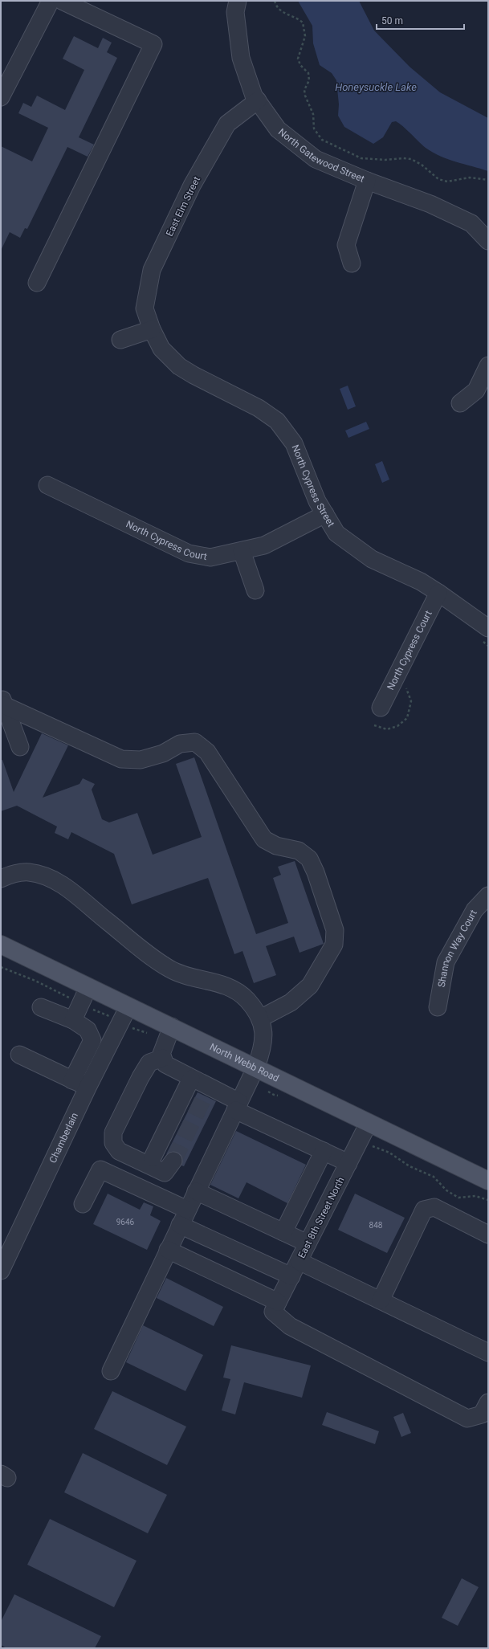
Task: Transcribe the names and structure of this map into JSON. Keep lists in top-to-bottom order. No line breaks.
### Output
{"streets":{"main road":["North Webb Road"],"street":["North Gatewood Street","East Elm Street","North Cypress Street","North Cypress Court","Shannon Way Court","Chamberlain","East 8th Street North"]},"crossings":[["North Gatewood Street","East Elm Street"],["East Elm Street","North Cypress Street"],["North Cypress Street","North Cypress Court"],["North Webb Road","Chamberlain"],["North Webb Road","East 8th Street North"]],"water":["Honeysuckle Lake"],"house_numbers":["9646","848"],"scale_bar":"50 m"}
